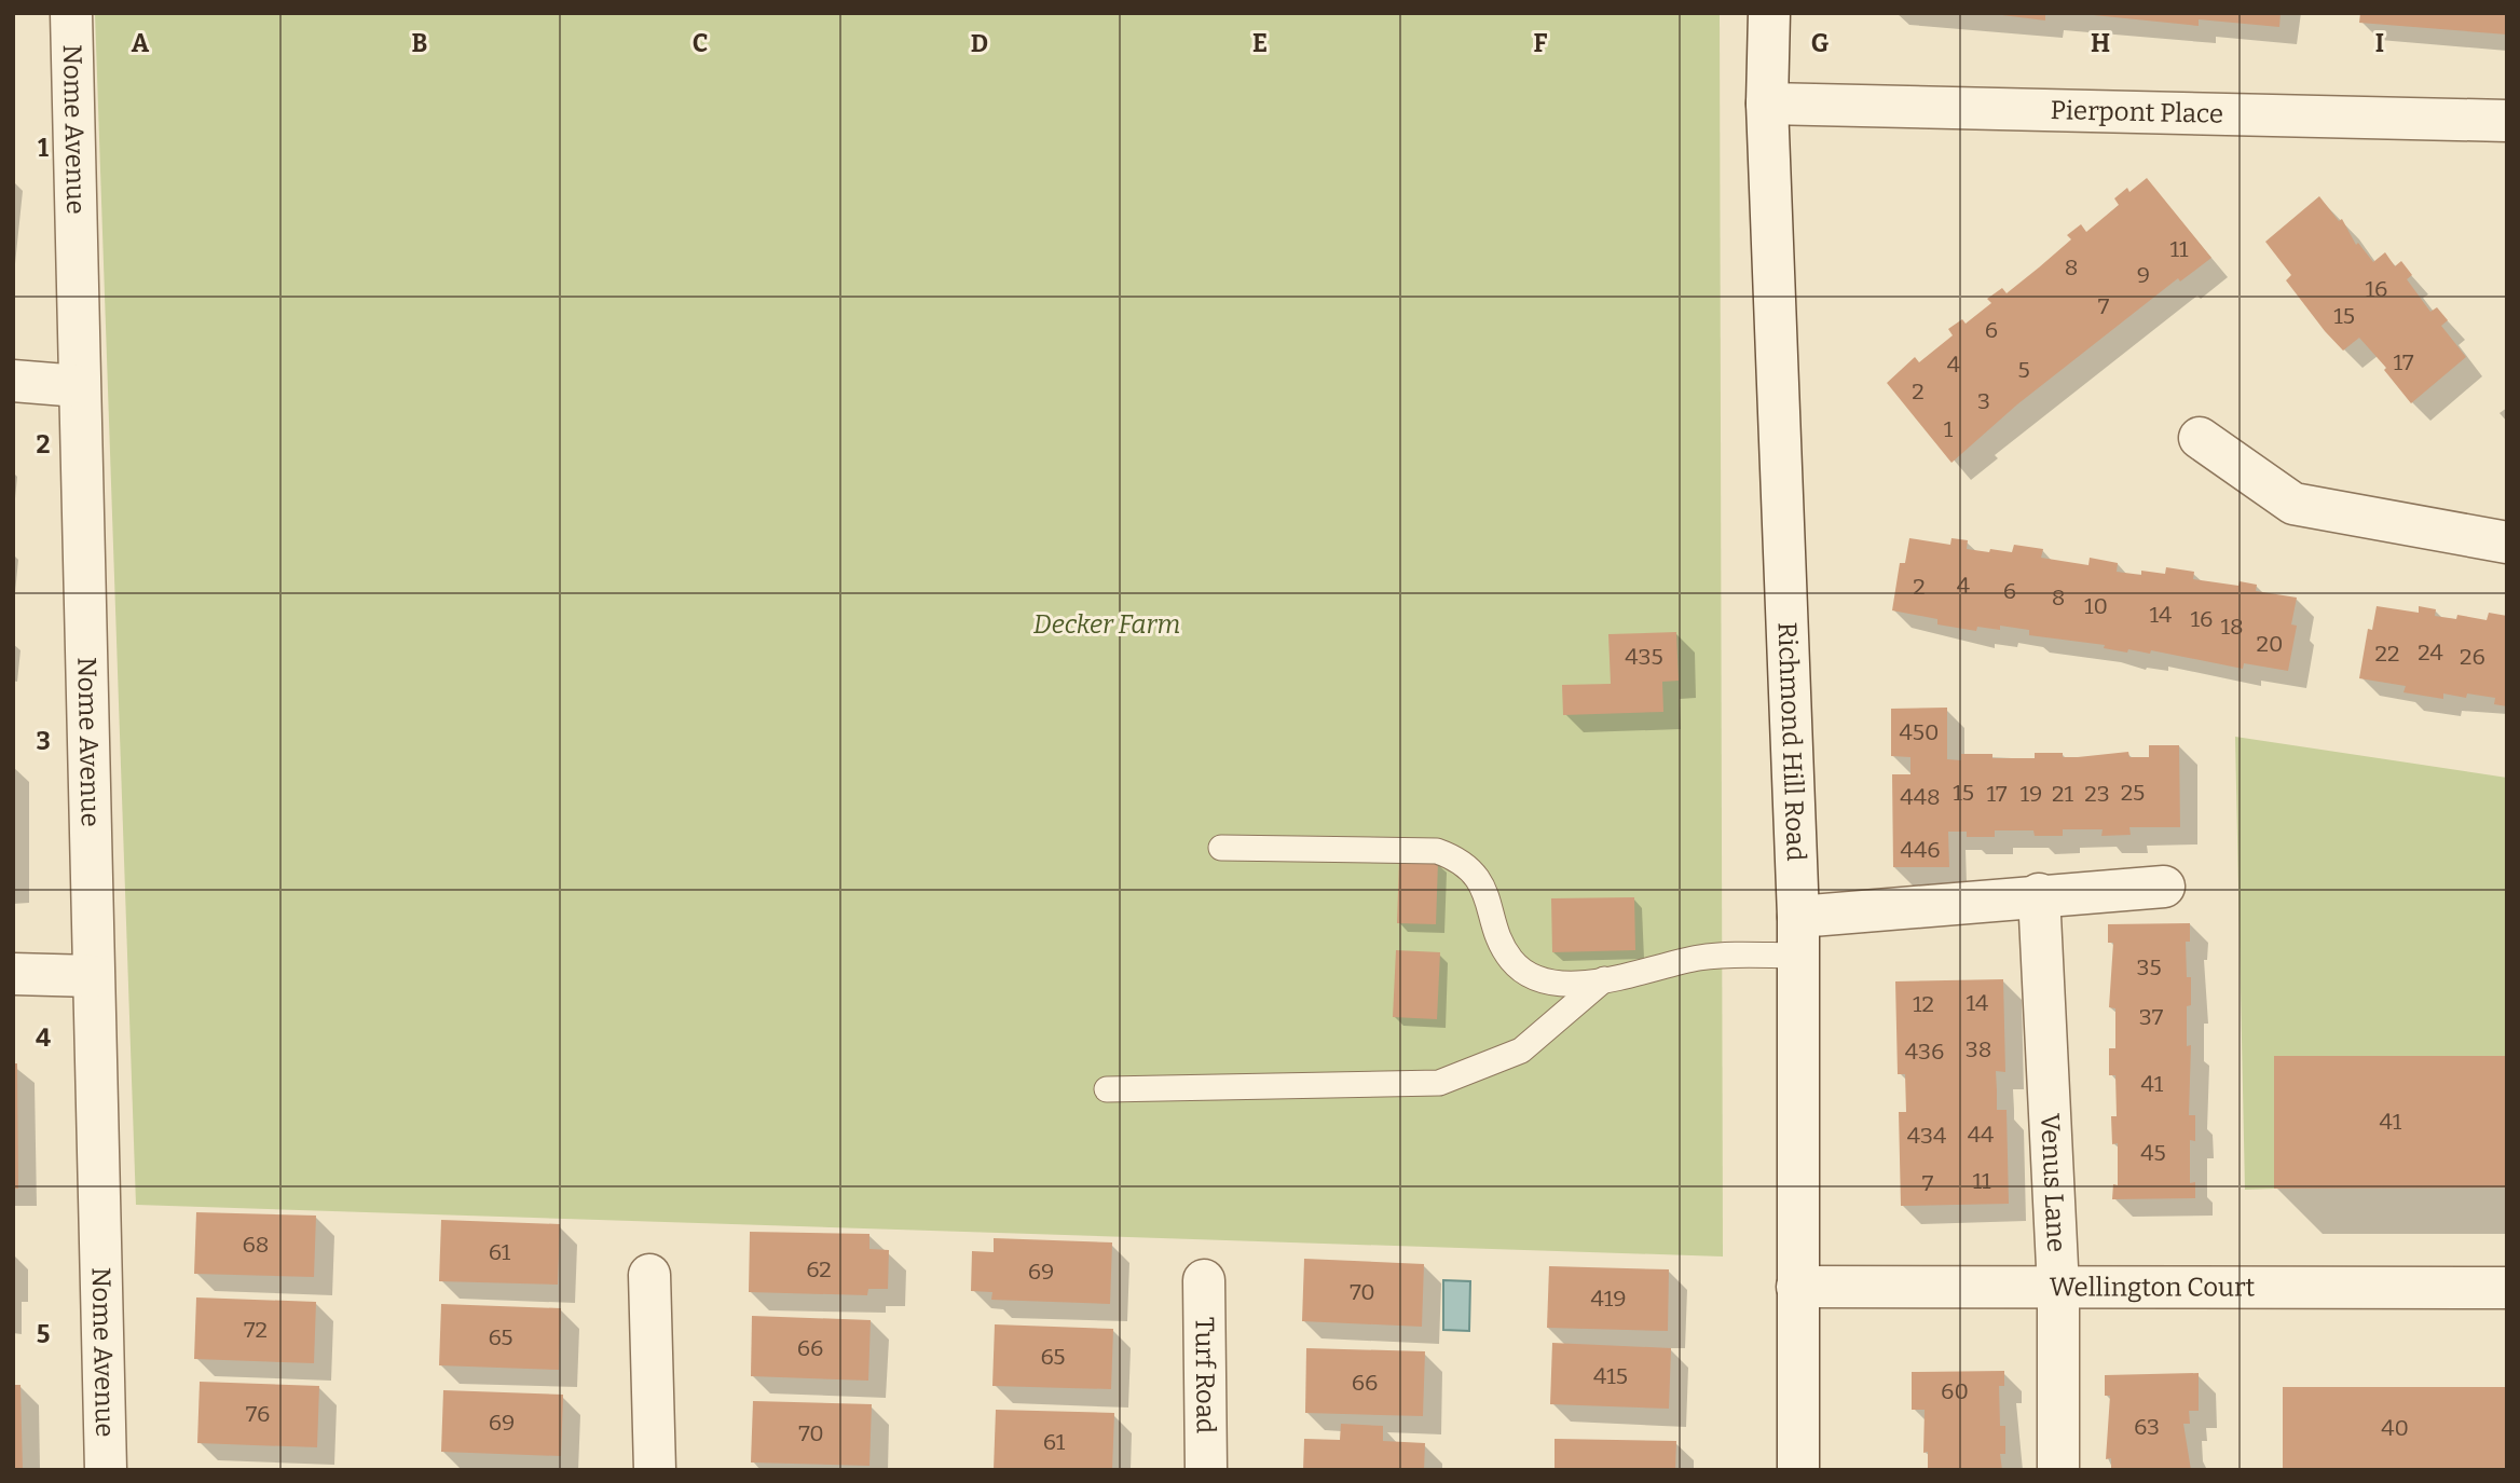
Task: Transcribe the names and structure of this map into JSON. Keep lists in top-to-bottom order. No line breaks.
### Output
{"streets":{"street":["Pierpont Place","Nome Avenue","Richmond Hill Road","Venus Lane","Wellington Court","Turf Road"]},"crossings":[["Pierpont Place","Richmond Hill Road"],["Richmond Hill Road","Wellington Court"],["Venus Lane","Wellington Court"]],"parks":["Decker Farm"],"house_numbers":["11","8","9","16","7","15","6","17","4","5","2","3","1","4","2","6","8","10","14","16","18","20","24","22","435","26","450","15","25","17","19","21","23","448","446","35","14","12","37","38","436","41","41","44","434","45","11","7","68","61","62","69","70","419","72","65","66","65","415","66","60","76","69","63","40","70","61"],"grid":{"columns":["A","B","C","D","E","F","G","H","I"],"rows":["1","2","3","4","5"]}}
